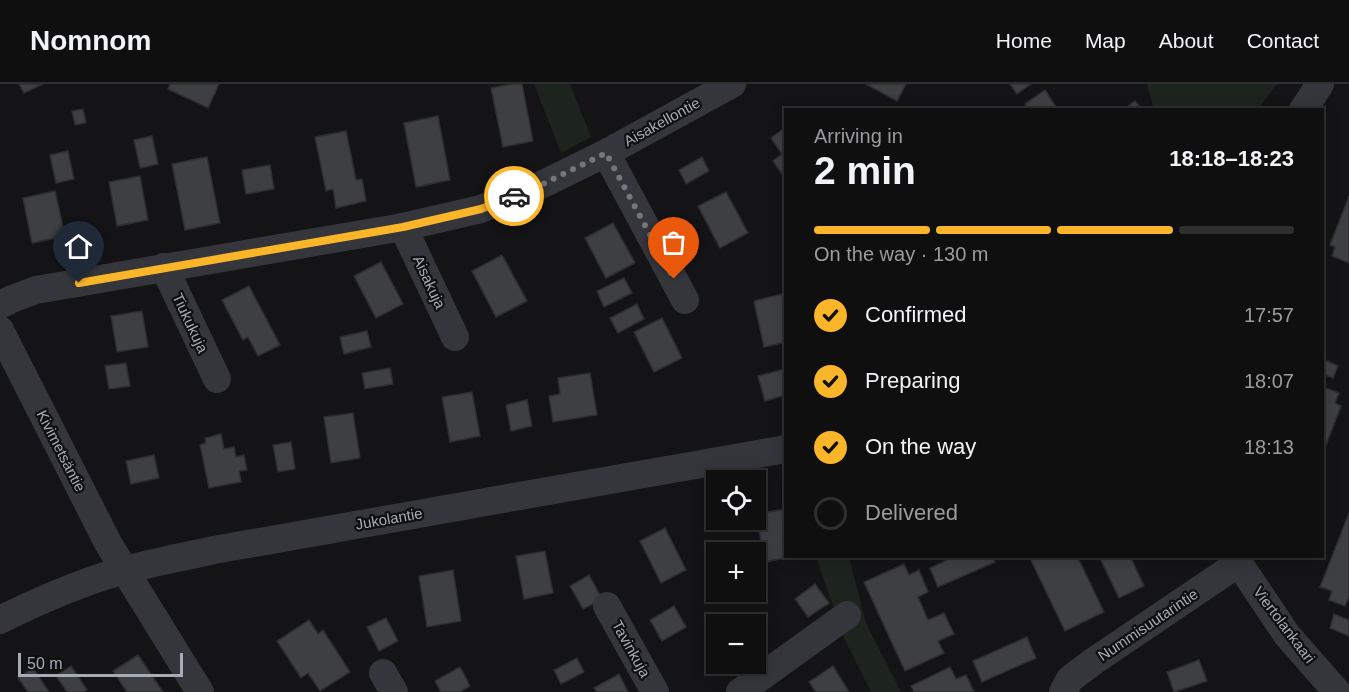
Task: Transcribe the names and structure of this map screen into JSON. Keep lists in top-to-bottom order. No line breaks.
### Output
{"streets":{"street":["Aisakellontie","Aisakuja","Tiukukuja","Kivimetsäntie","Jukolantie","Nummisuutarintie","Viertolankaari","Tavinkuja"]},"crossings":[["Aisakellontie","Aisakuja"],["Aisakellontie","Tiukukuja"],["Kivimetsäntie","Jukolantie"],["Nummisuutarintie","Viertolankaari"]],"scale_bar":"50 m","page":{"header":"Nomnom","nav":["Home","Map","About","Contact"],"heading":["2 min","Arriving in","18:18–18:23"],"bar":"On the way · 130 m","list":[["Confirmed","17:57"],["Preparing","18:07"],["On the way","18:13"],"Delivered"],"map_buttons":["+","−"],"scale":"50 m"}}
